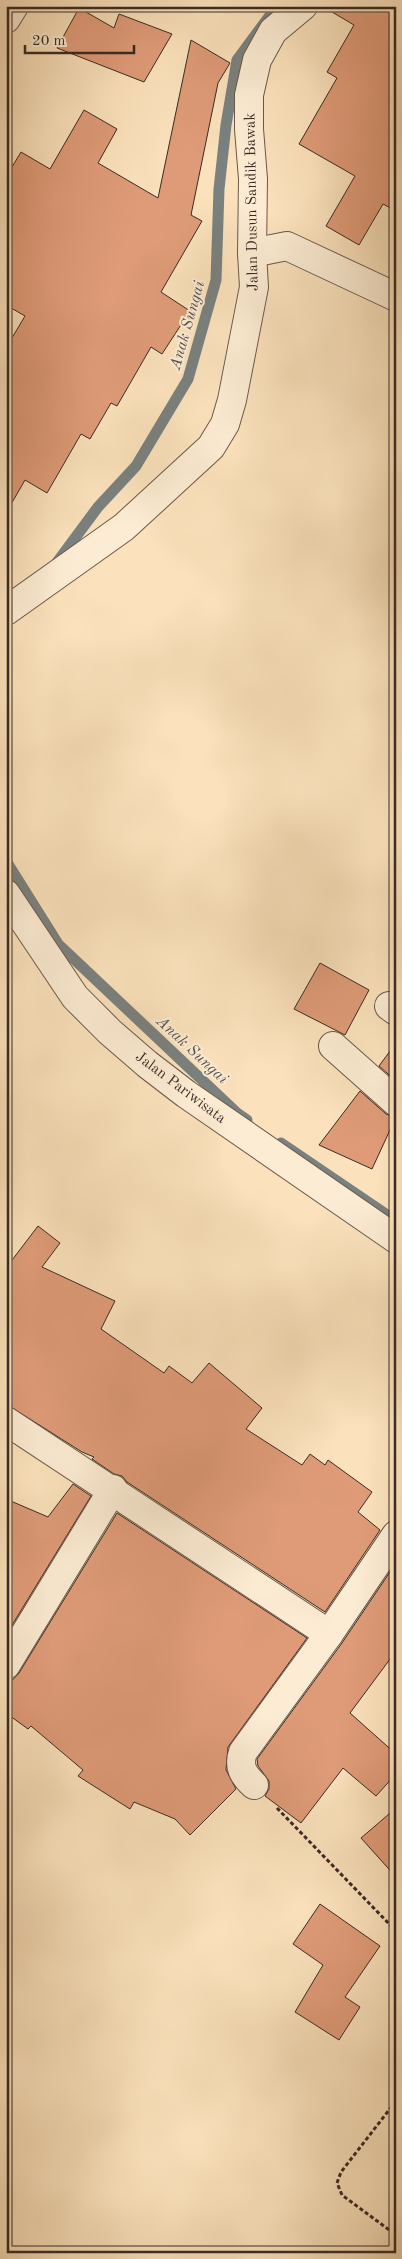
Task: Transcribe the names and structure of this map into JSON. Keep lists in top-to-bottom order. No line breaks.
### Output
{"streets":{"street":["Jalan Dusun Sandik Bawak","Jalan Pariwisata"]},"water":["Anak Sungai"],"scale_bar":"20 m"}
